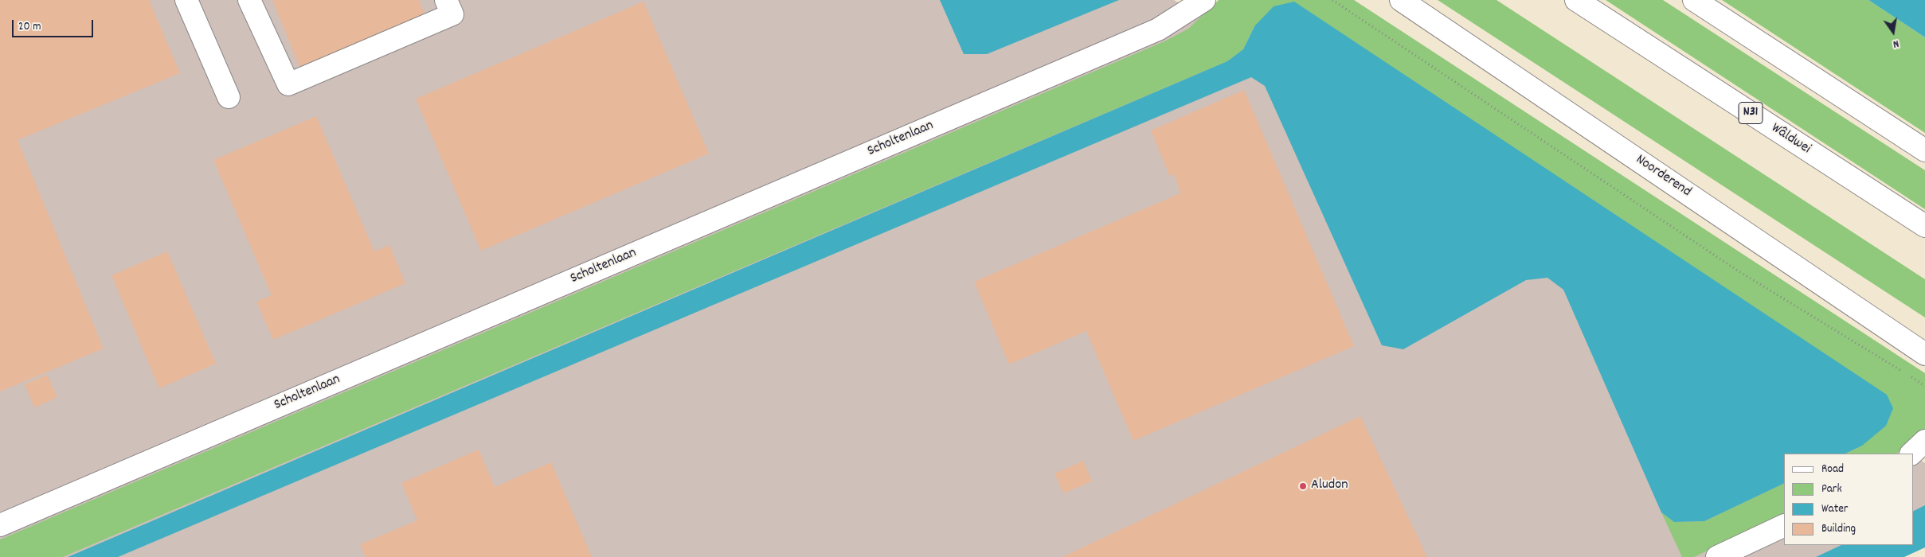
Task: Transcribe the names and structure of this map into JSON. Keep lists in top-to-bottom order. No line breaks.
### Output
{"streets":{"main road":["N31","Scholtenlaan","Wâldwei","Noorderend"]},"places":["Aludon"],"legend":["Road","Park","Water","Building"],"scale_bar":"20 m","north":"bottom"}
